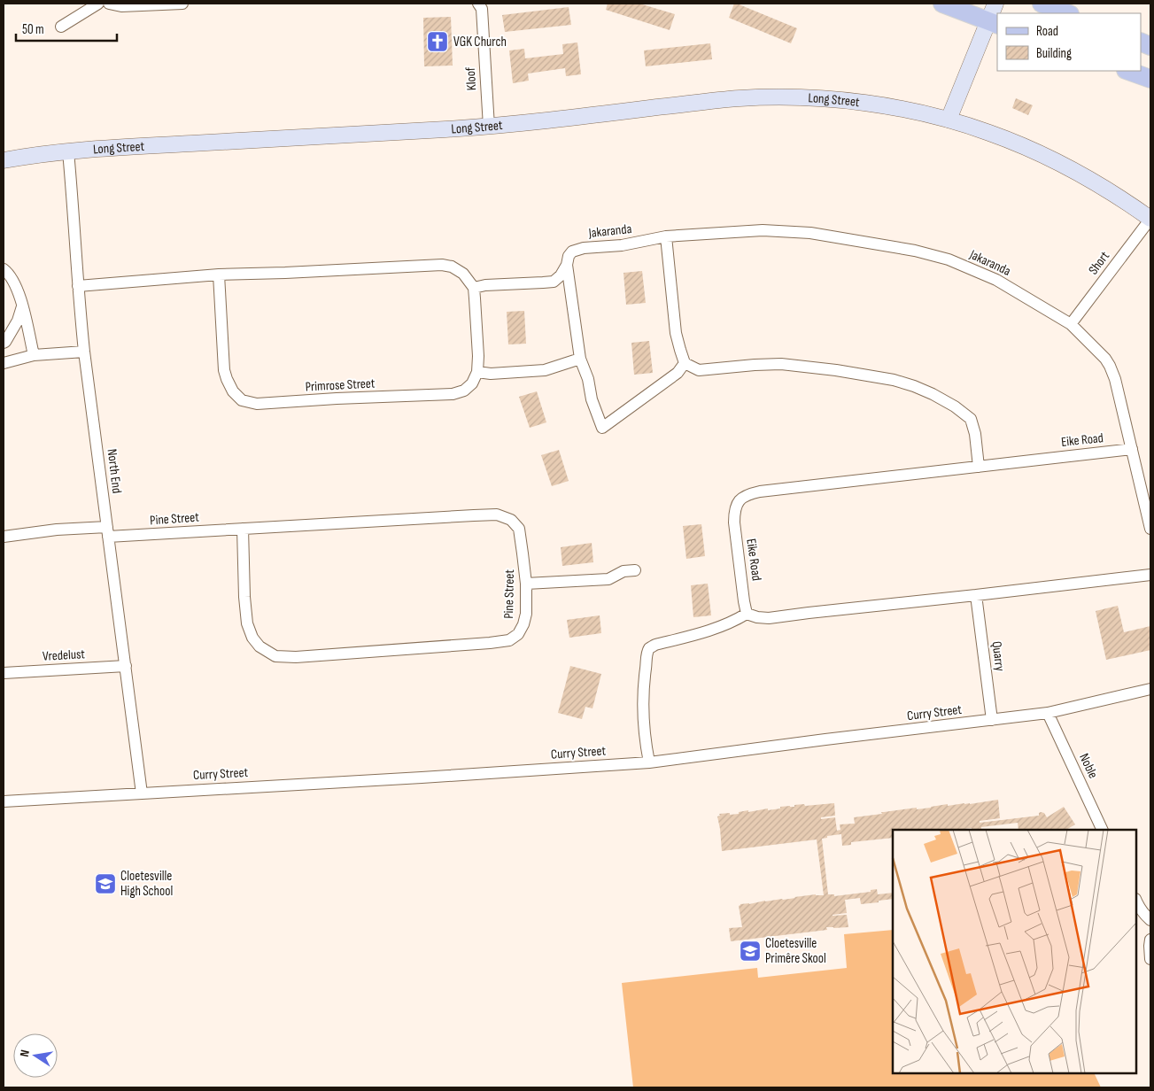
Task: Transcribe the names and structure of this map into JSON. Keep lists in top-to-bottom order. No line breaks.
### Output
{"streets":{"street":["Kloof","Long Street","Jakaranda","Short","Primrose Street","Eike Road","North End","Pine Street","Vredelust","Quarry","Curry Street","Noble"]},"crossings":[["Kloof","Long Street"],["Long Street","Short"],["Long Street","North End"],["Jakaranda","Short"],["Jakaranda","Eike Road"],["North End","Pine Street"],["North End","Vredelust"],["North End","Curry Street"],["Quarry","Curry Street"],["Curry Street","Noble"]],"places":{"church":["VGK Church"],"school or university":["Cloetesville High School","Cloetesville Primêre Skool"]},"legend":["Road","Building"],"scale_bar":"50 m","north":"left"}
